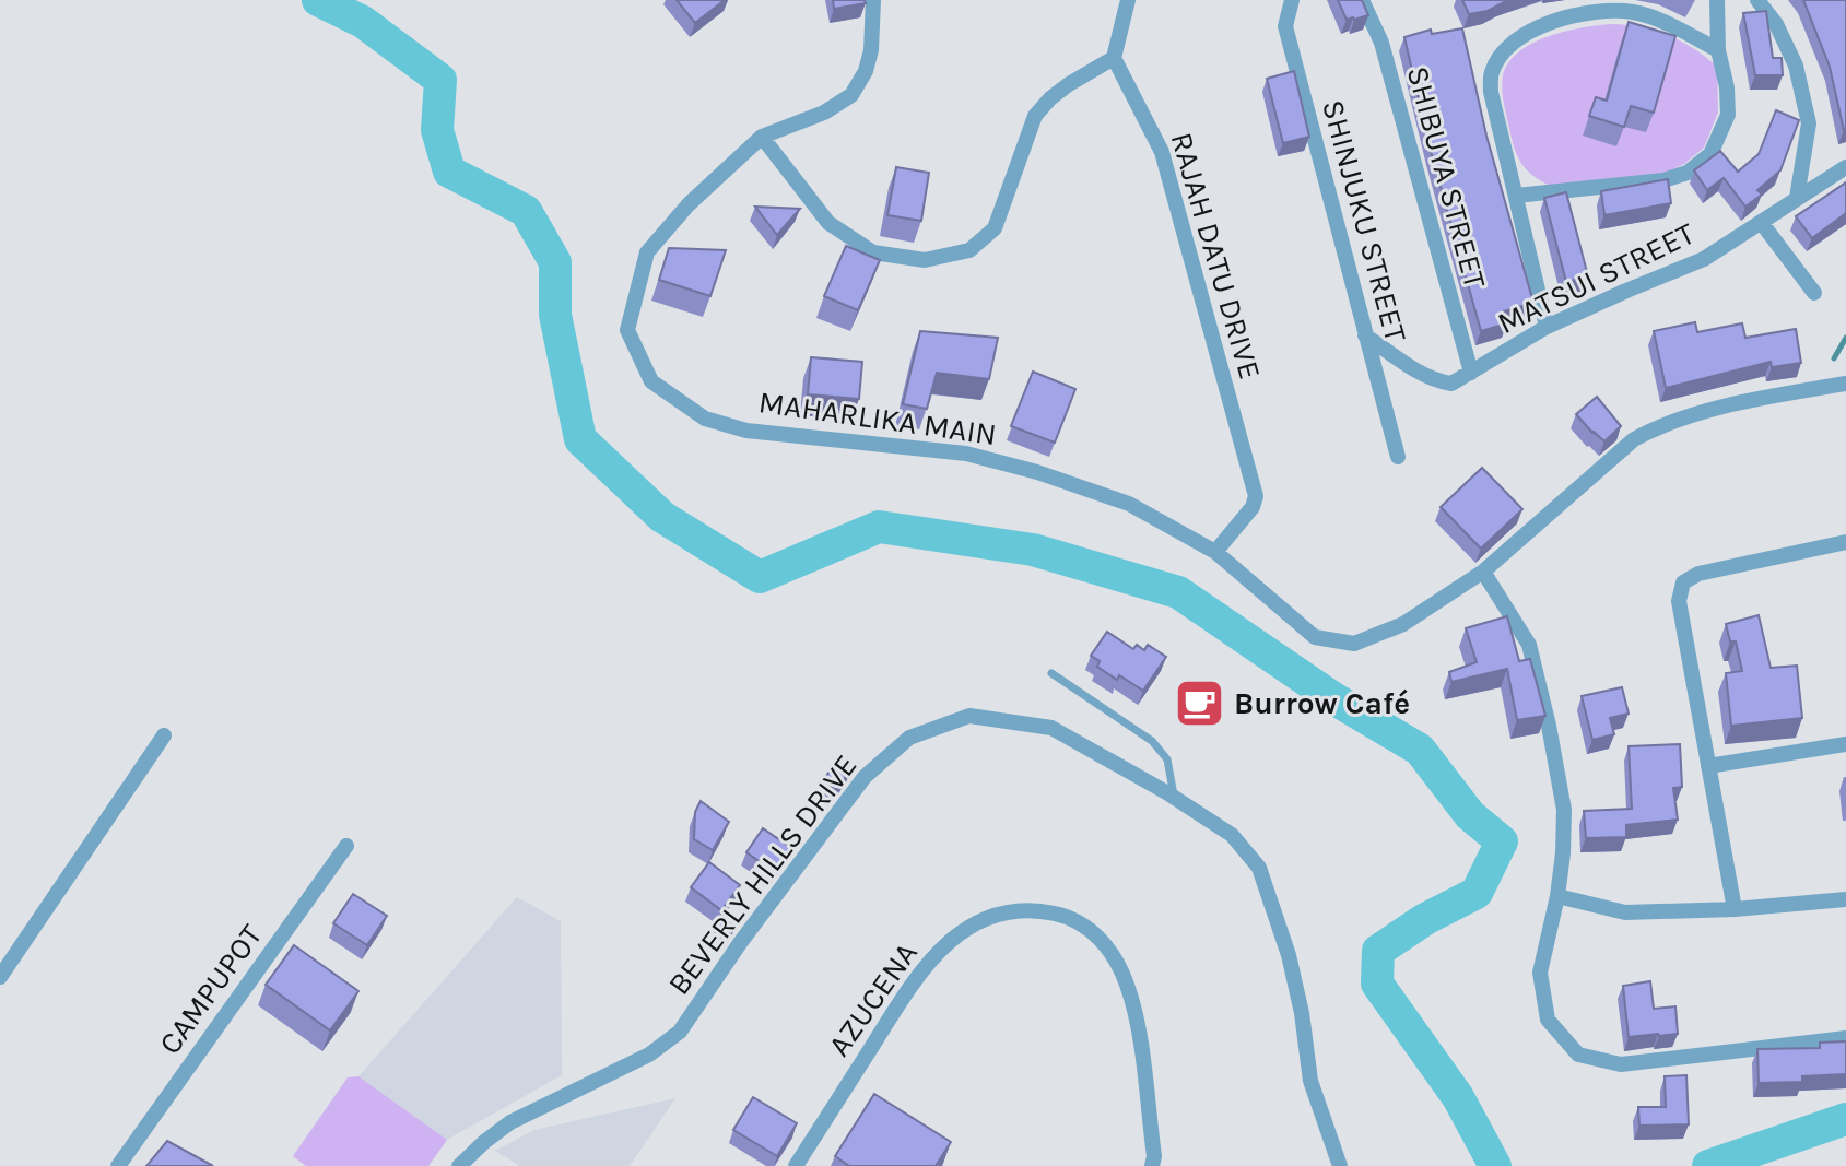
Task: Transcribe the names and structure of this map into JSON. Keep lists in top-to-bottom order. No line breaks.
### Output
{"streets":{"street":["SHIBUYA STREET","SHINJUKU STREET","RAJAH DATU DRIVE","MATSUI STREET","MAHARLIKA MAIN","BEVERLY HILLS DRIVE","CAMPUPOT","AZUCENA"]},"crossings":[["SHIBUYA STREET","MATSUI STREET"],["SHINJUKU STREET","MATSUI STREET"],["RAJAH DATU DRIVE","MAHARLIKA MAIN"]],"places":{"cafe":["Burrow Café"]}}
